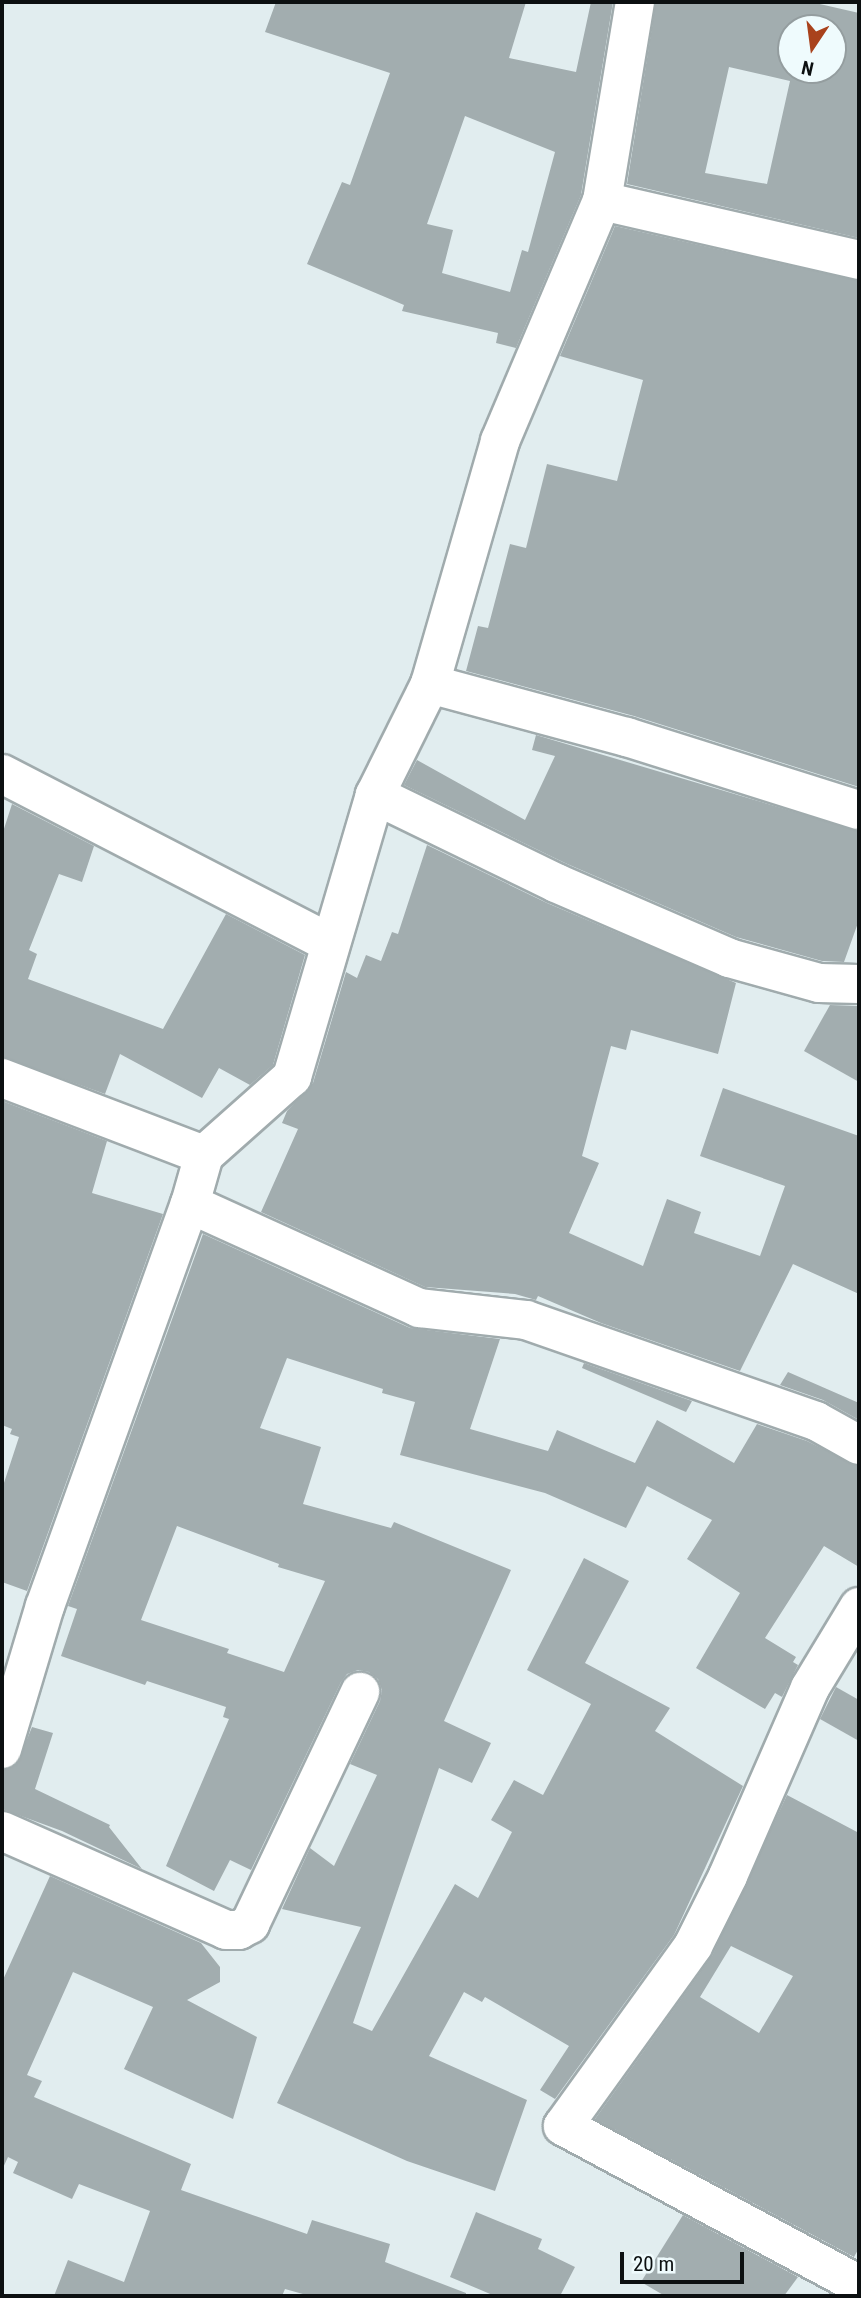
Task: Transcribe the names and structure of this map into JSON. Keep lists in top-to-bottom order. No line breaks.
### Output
{"scale_bar":"20 m","north":"bottom"}
